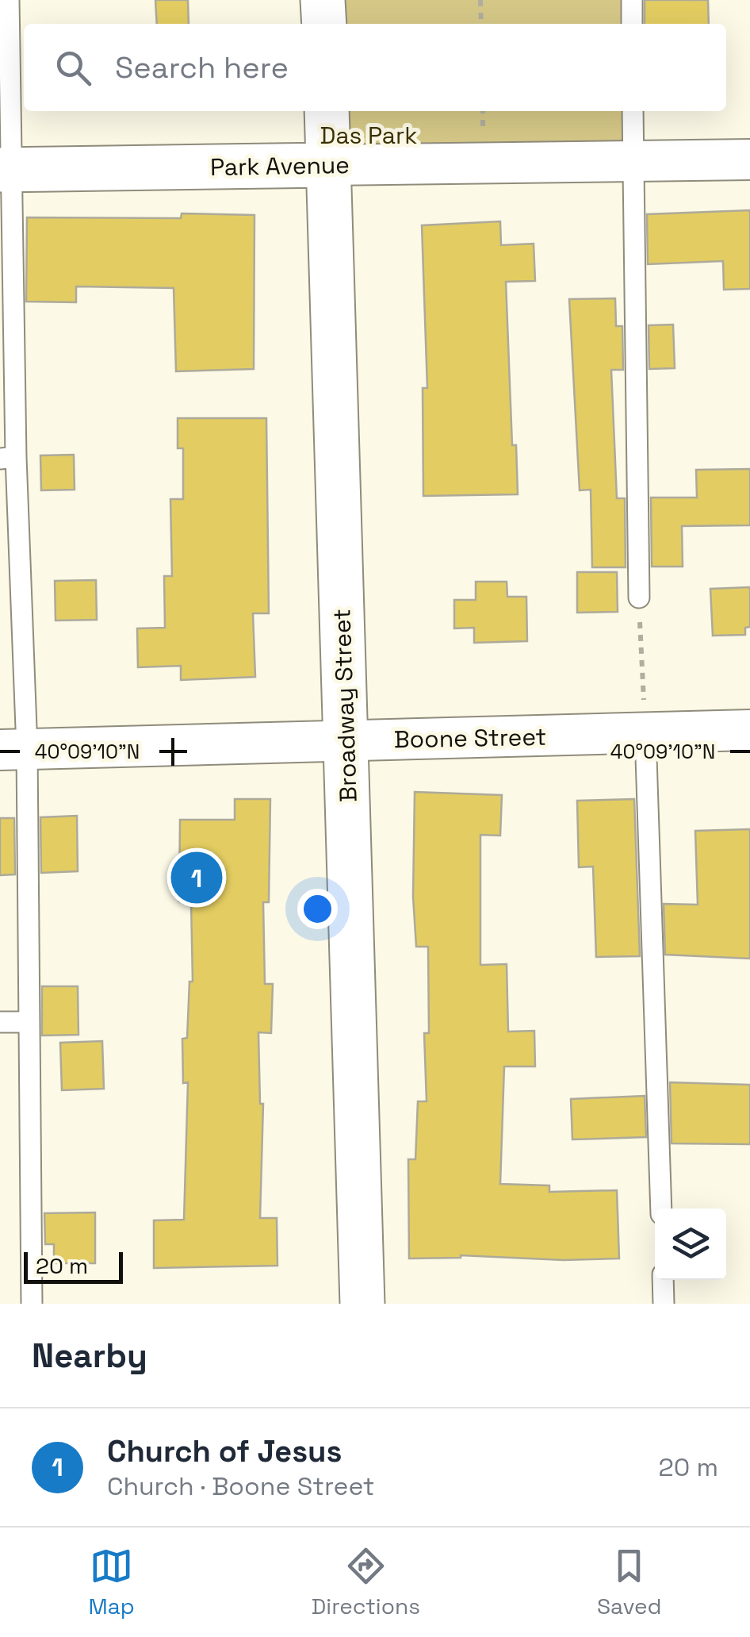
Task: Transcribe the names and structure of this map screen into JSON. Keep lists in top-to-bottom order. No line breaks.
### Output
{"streets":{"street":["Park Avenue","Broadway Street","Boone Street"]},"crossings":[["Park Avenue","Broadway Street"],["Broadway Street","Boone Street"]],"parks":["Das Park"],"scale_bar":"20 m","page":{"search":"Search here","pins":"1","scale":"20 m","heading":"Nearby","list":[{"mark":"1","name":"Church of Jesus","note":"Church · Boone Street","value":"20 m"}],"nav":["Map","Directions","Saved"]},"coordinates":["40°09'10\"N"]}
